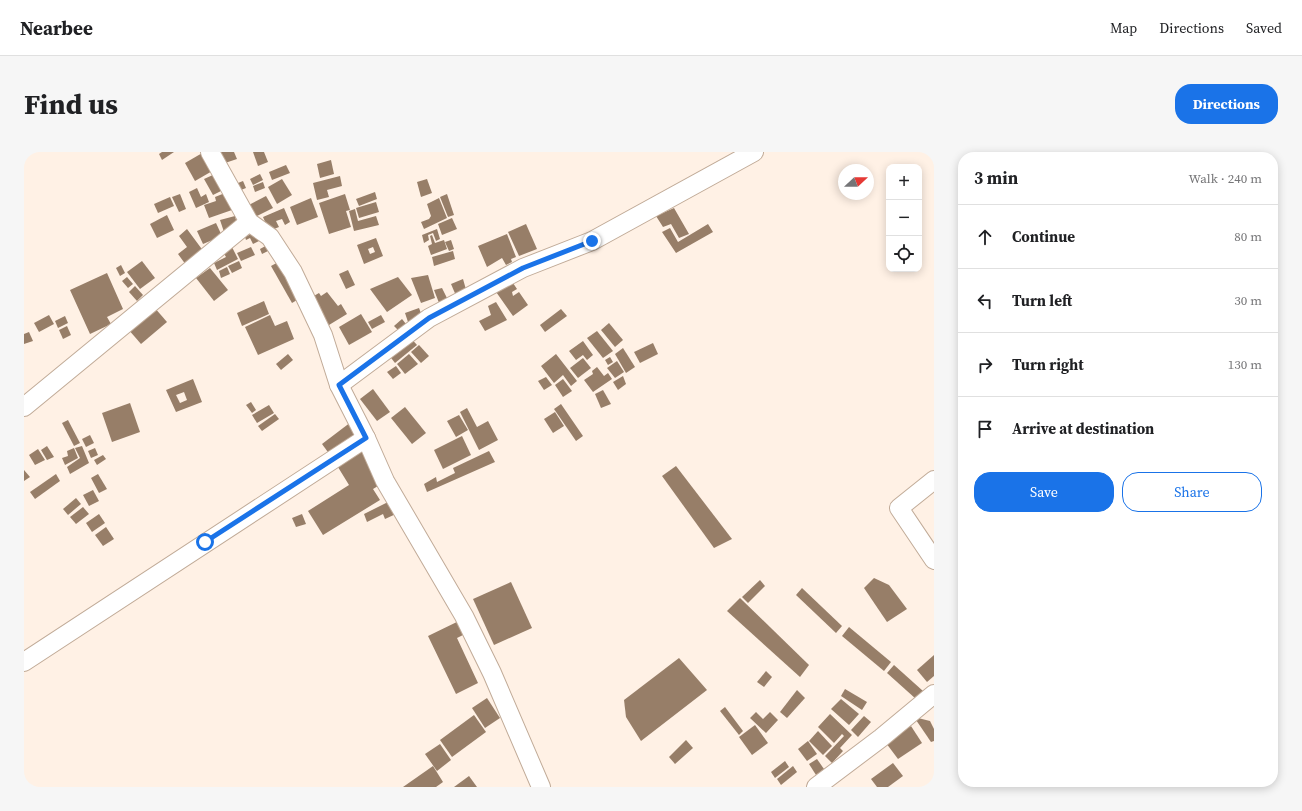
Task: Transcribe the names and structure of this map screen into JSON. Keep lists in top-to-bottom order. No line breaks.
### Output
{"north":"right","page":{"header":"Nearbee","nav":["Map","Directions","Saved"],"buttons":["Directions",["Save","Share"]],"title":"Find us","heading":["3 min","Walk · 240 m"],"map_buttons":["+","−"],"list":[["Continue","80 m"],["Turn left","30 m"],["Turn right","130 m"],"Arrive at destination"]}}
